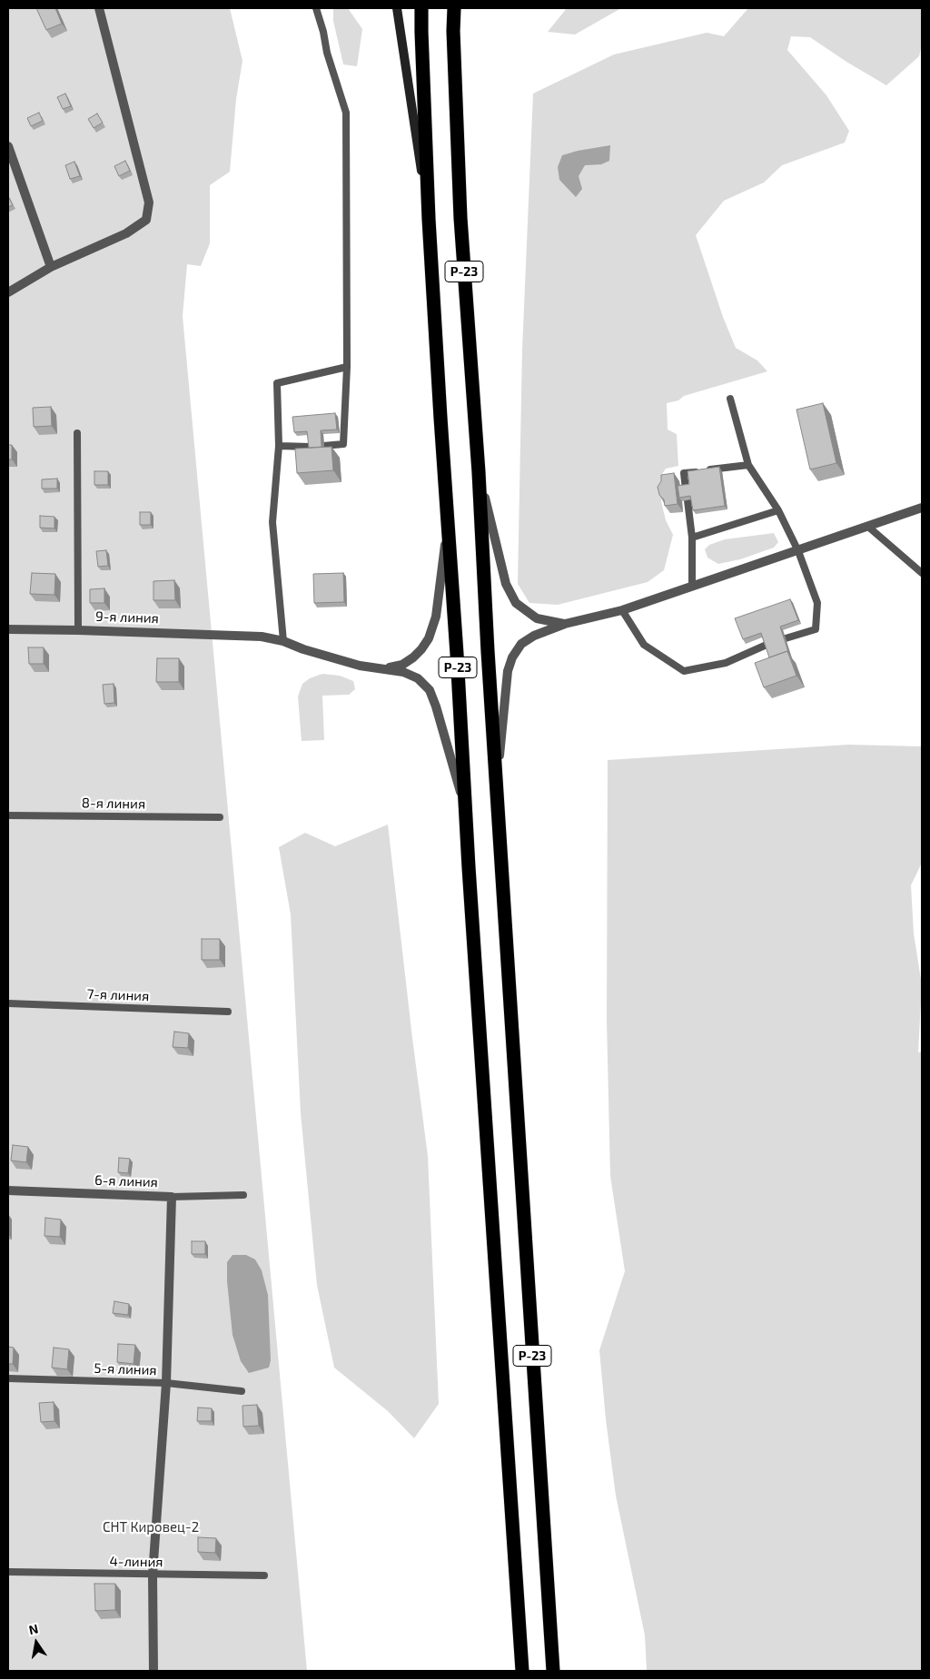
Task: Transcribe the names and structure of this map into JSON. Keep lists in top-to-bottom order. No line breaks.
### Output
{"streets":{"highway":["Р-23"],"street":["9-я линия","6-я линия"],"lane":["8-я линия","7-я линия","5-я линия","4-линия"]},"crossings":[["Р-23","9-я линия"]],"parks":["СНТ Кировец-2"],"north":"top"}
